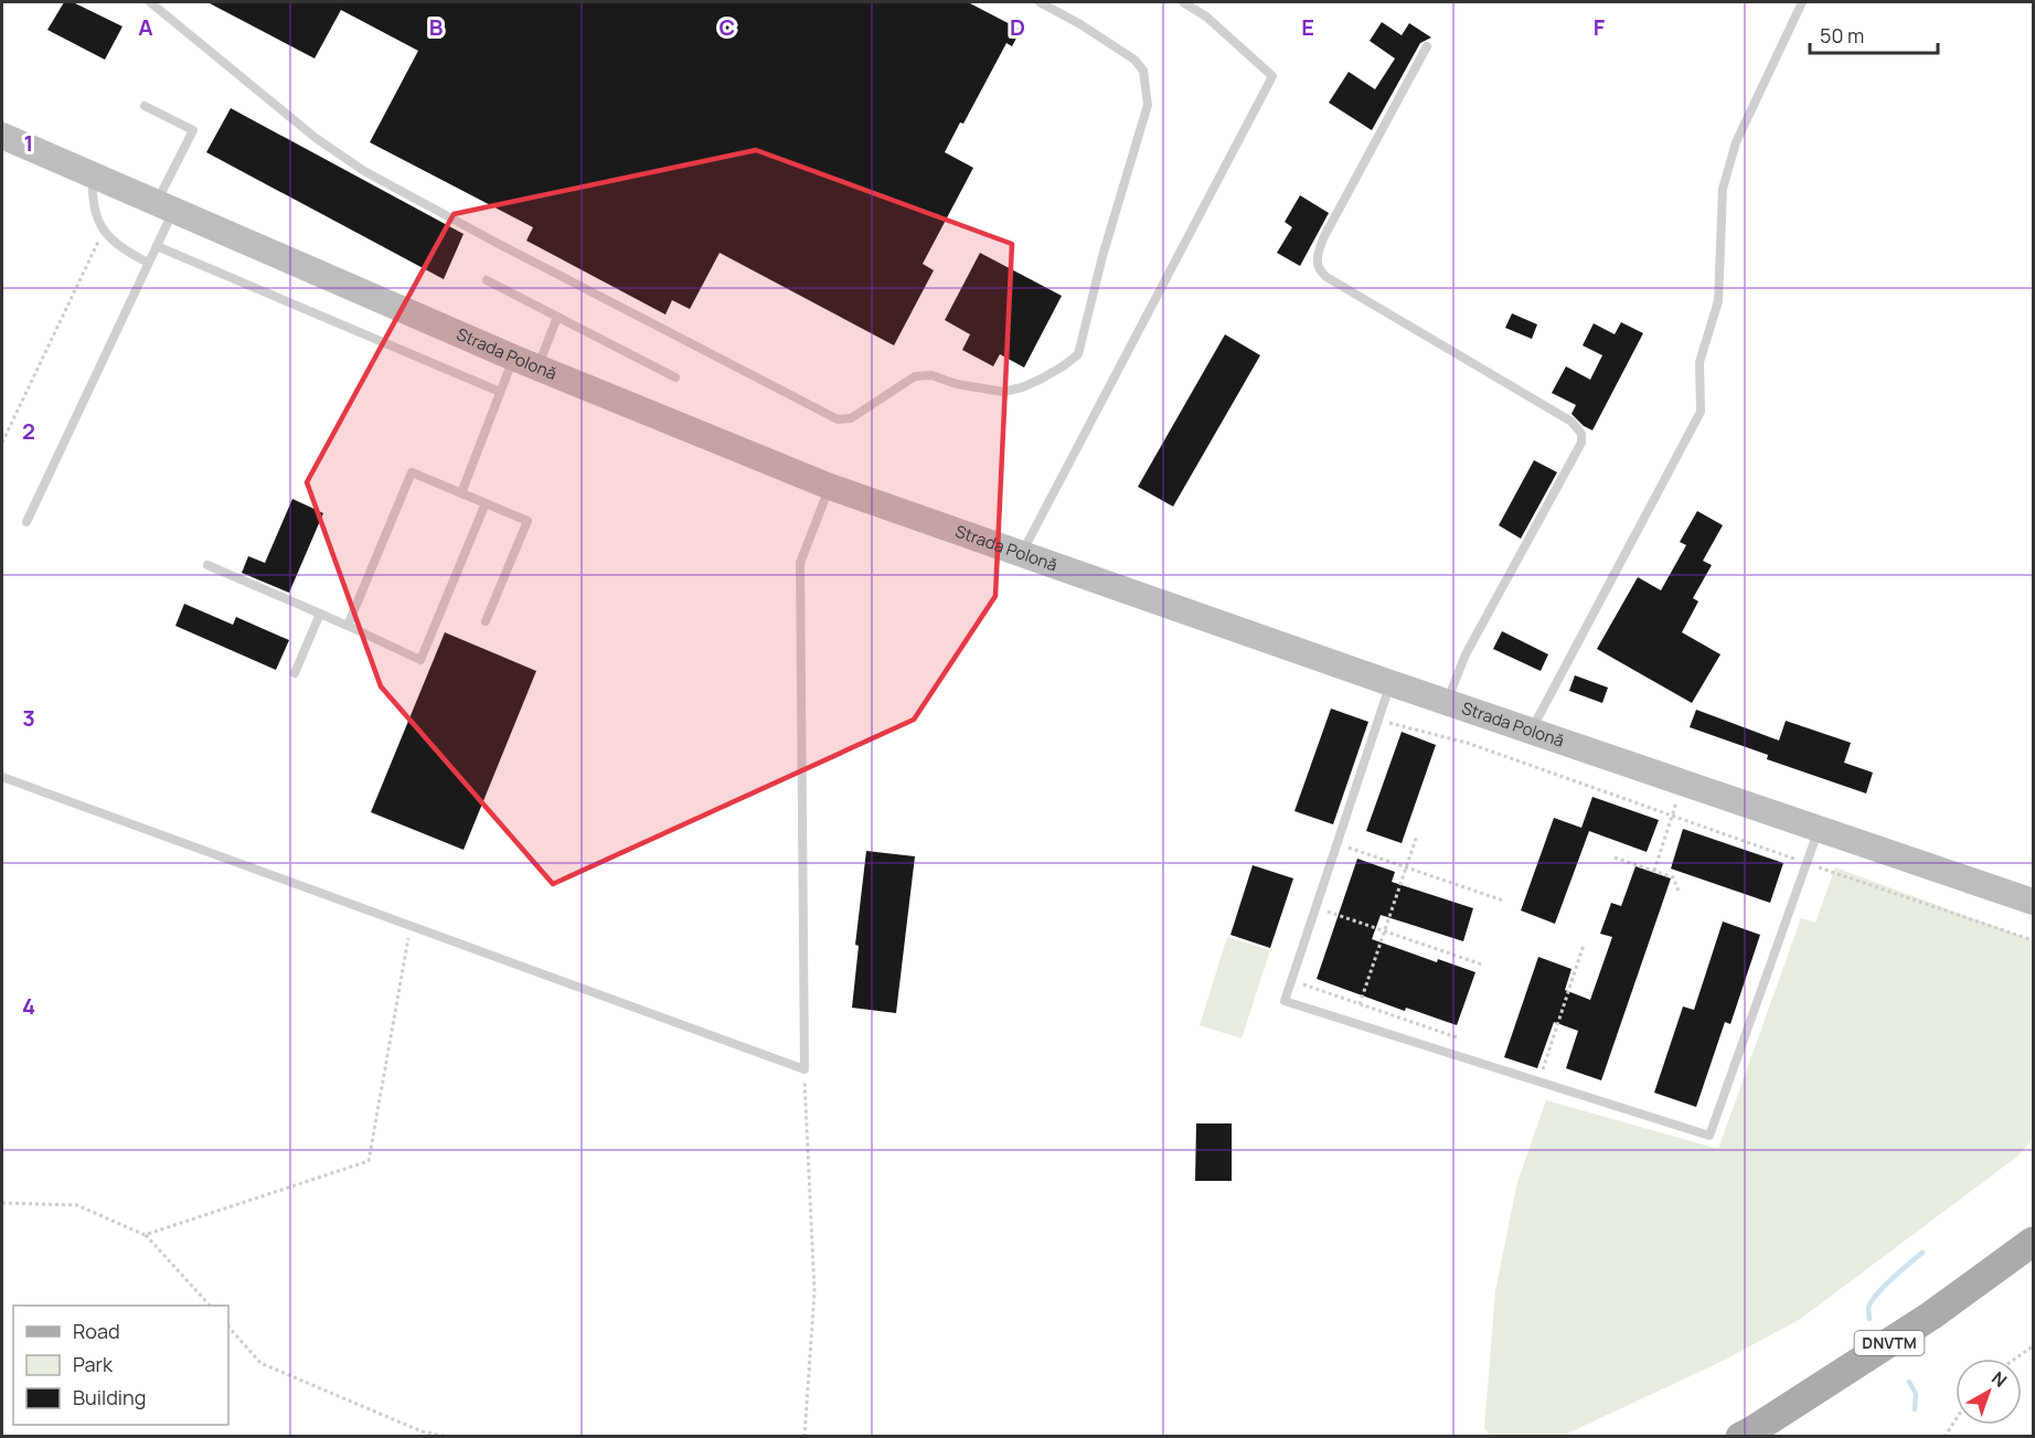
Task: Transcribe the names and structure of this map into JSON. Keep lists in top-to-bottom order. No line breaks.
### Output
{"streets":{"main road":["Strada Polonă","DNVTM"]},"legend":["Road","Park","Building"],"scale_bar":"50 m","north":"top right","grid":{"columns":["A","B","C","D","E","F"],"rows":["1","2","3","4"]}}
